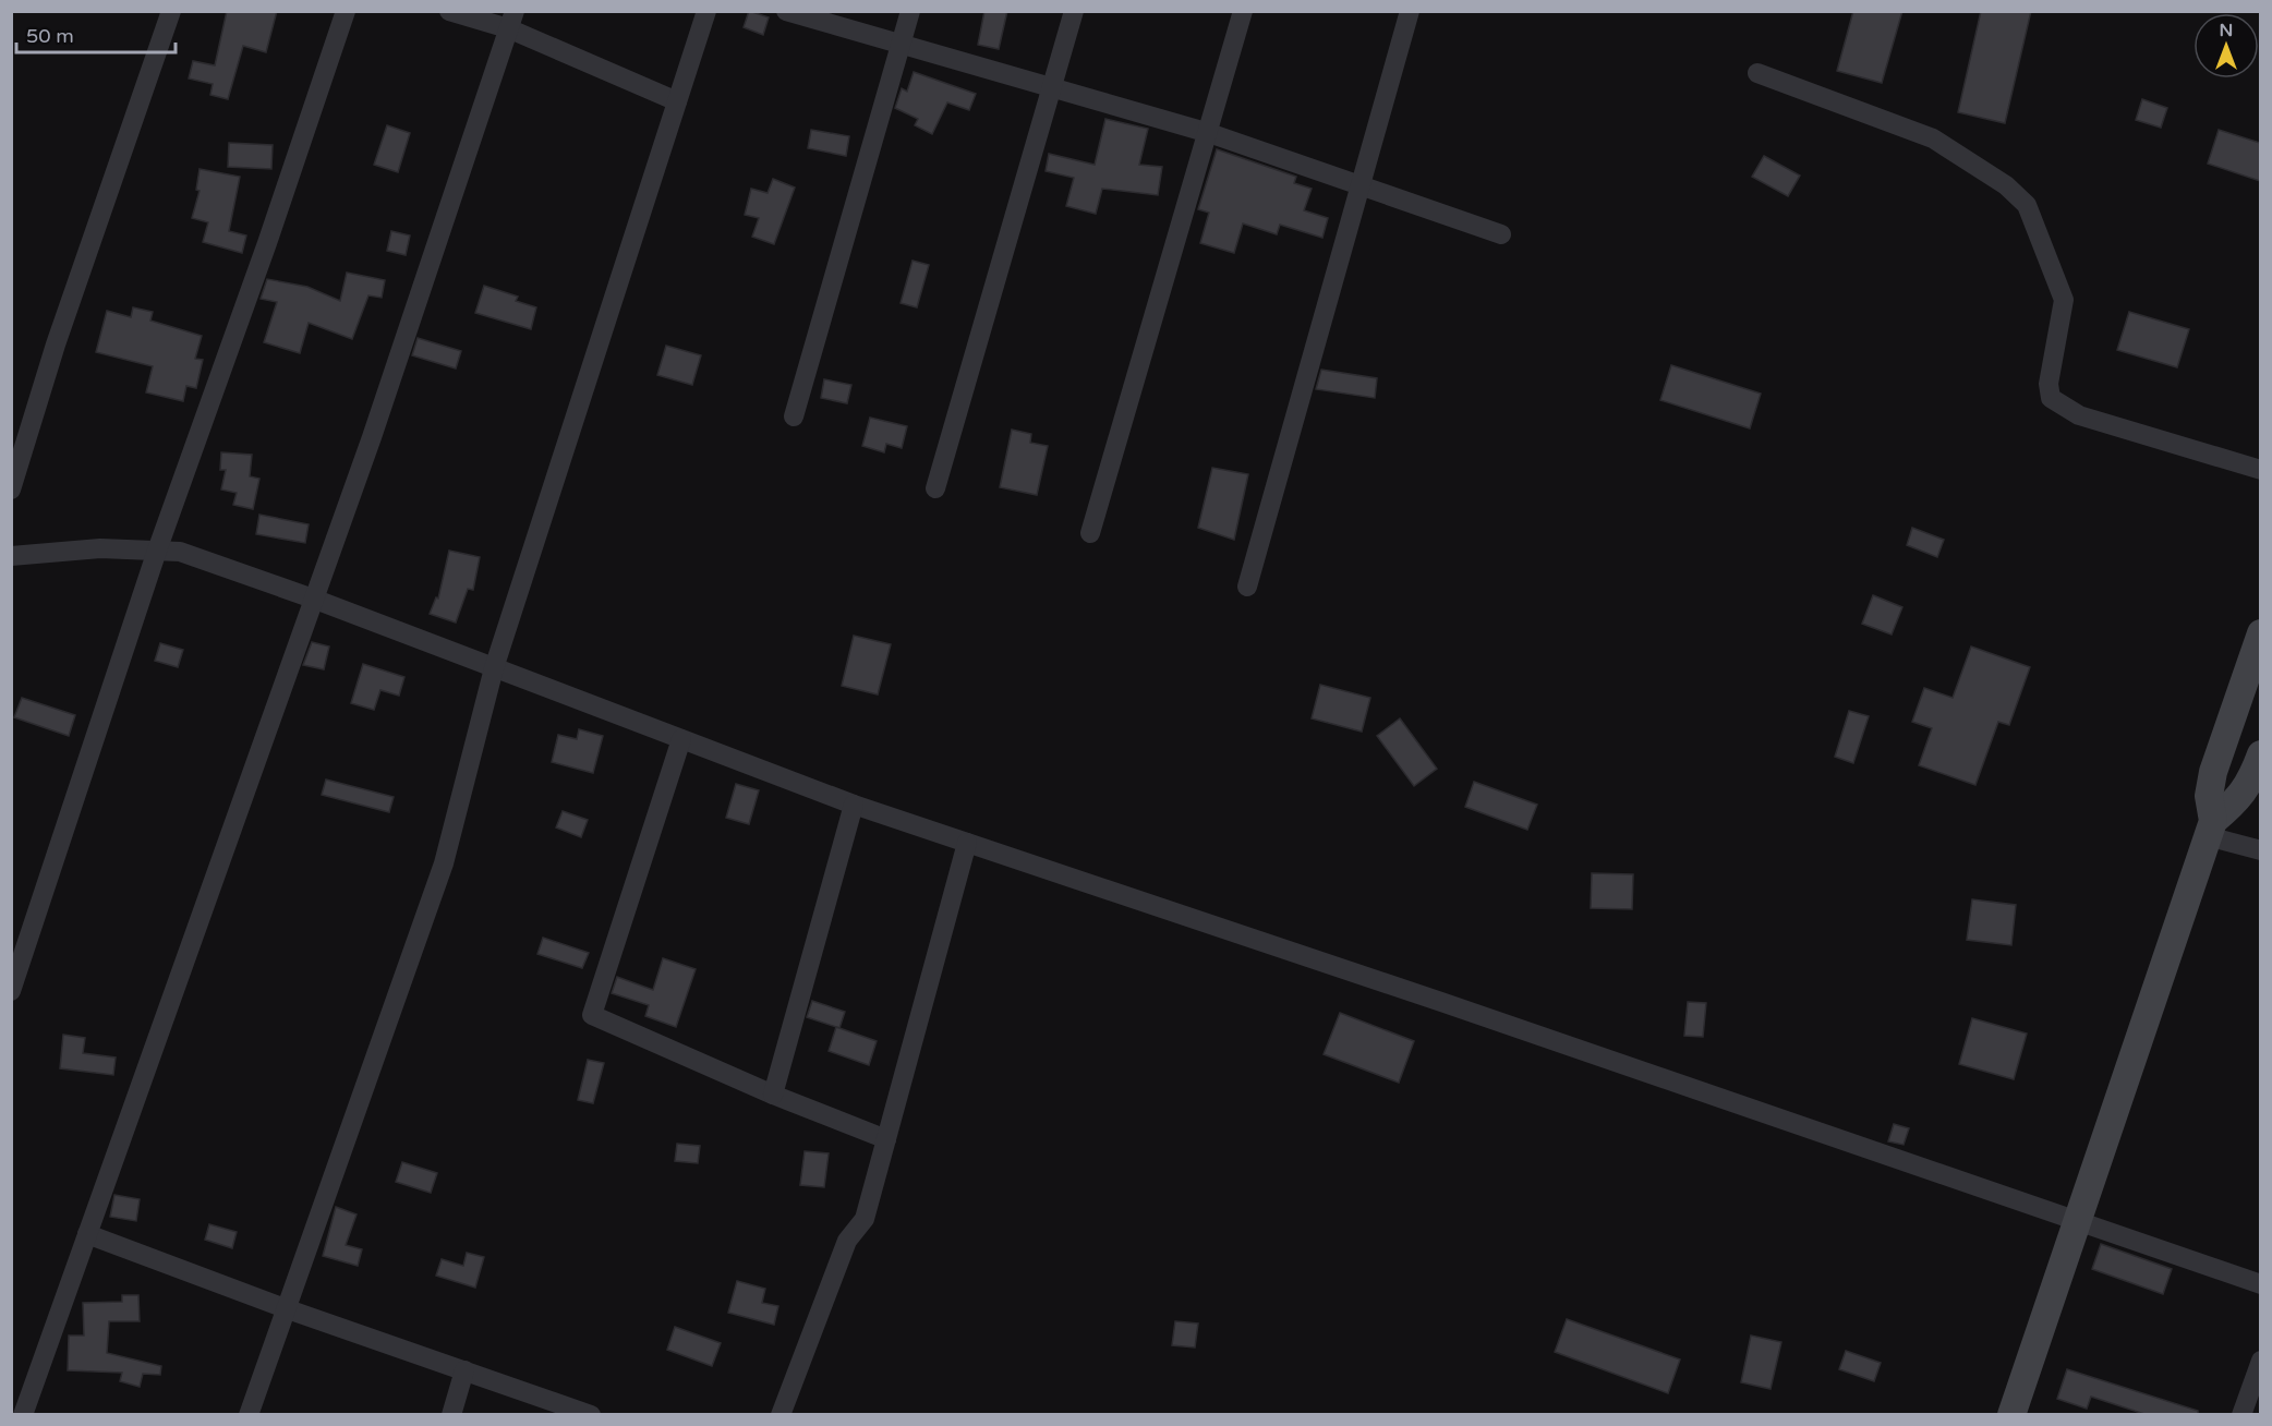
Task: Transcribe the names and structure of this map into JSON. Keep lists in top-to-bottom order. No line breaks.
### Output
{"scale_bar":"50 m","north":"top"}
